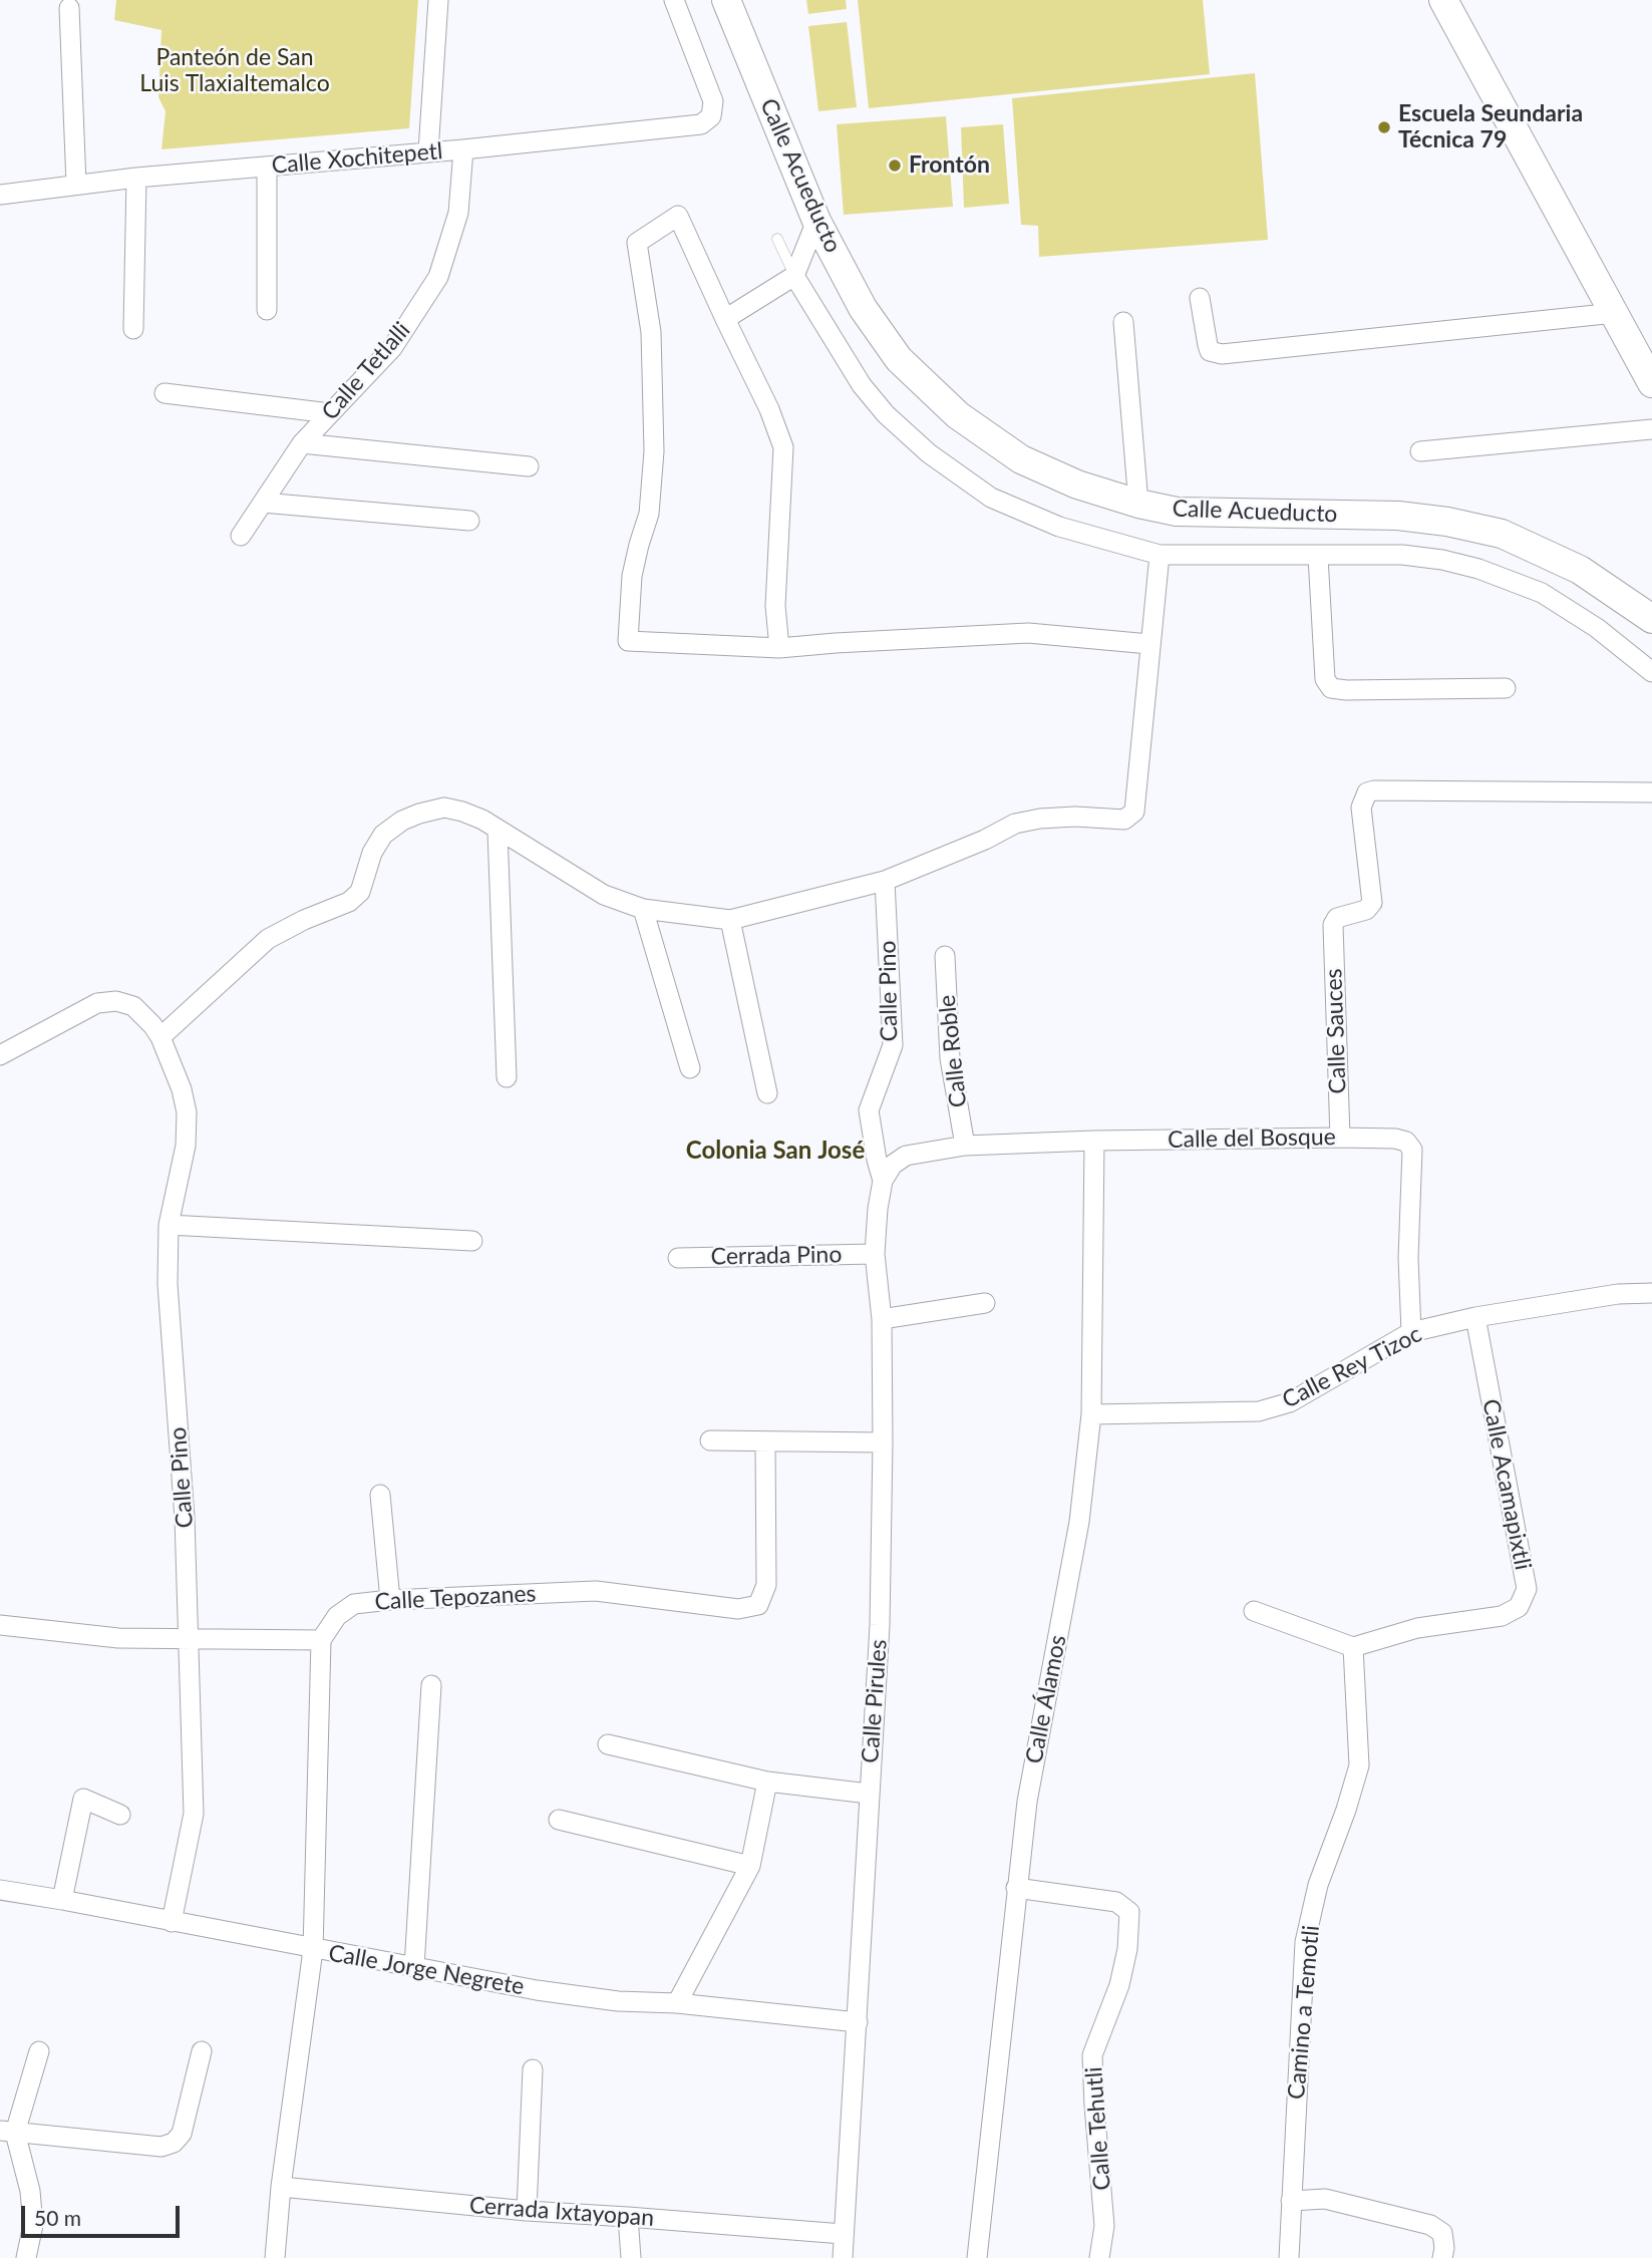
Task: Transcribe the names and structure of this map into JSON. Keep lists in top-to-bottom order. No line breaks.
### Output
{"streets":{"street":["Calle Xochitepetl","Calle Acueducto","Calle Tetlalli","Calle Pino","Calle Sauces","Calle Roble","Calle del Bosque","Cerrada Pino","Calle Rey Tizoc","Calle Acamapixtli","Calle Tepozanes","Calle Álamos","Calle Pirules","Calle Jorge Negrete","Camino a Temotli","Calle Tehutli","Cerrada Ixtayopan"]},"crossings":[["Calle Xochitepetl","Calle Tetlalli"],["Calle Pino","Calle del Bosque"],["Calle Pino","Calle Pirules"],["Calle Pino","Calle Jorge Negrete"],["Calle Sauces","Calle del Bosque"],["Calle Roble","Calle del Bosque"],["Calle del Bosque","Calle Rey Tizoc"],["Calle del Bosque","Calle Álamos"],["Calle del Bosque","Calle Pirules"],["Cerrada Pino","Calle Pirules"],["Calle Rey Tizoc","Calle Acamapixtli"],["Calle Rey Tizoc","Calle Álamos"],["Calle Acamapixtli","Camino a Temotli"],["Calle Álamos","Calle Tehutli"],["Calle Pirules","Calle Jorge Negrete"],["Calle Pirules","Cerrada Ixtayopan"]],"districts":["Colonia San José"],"parks":["Panteón de San Luis Tlaxialtemalco"],"places":["Escuela Seundaria Técnica 79","Frontón"],"scale_bar":"50 m"}
